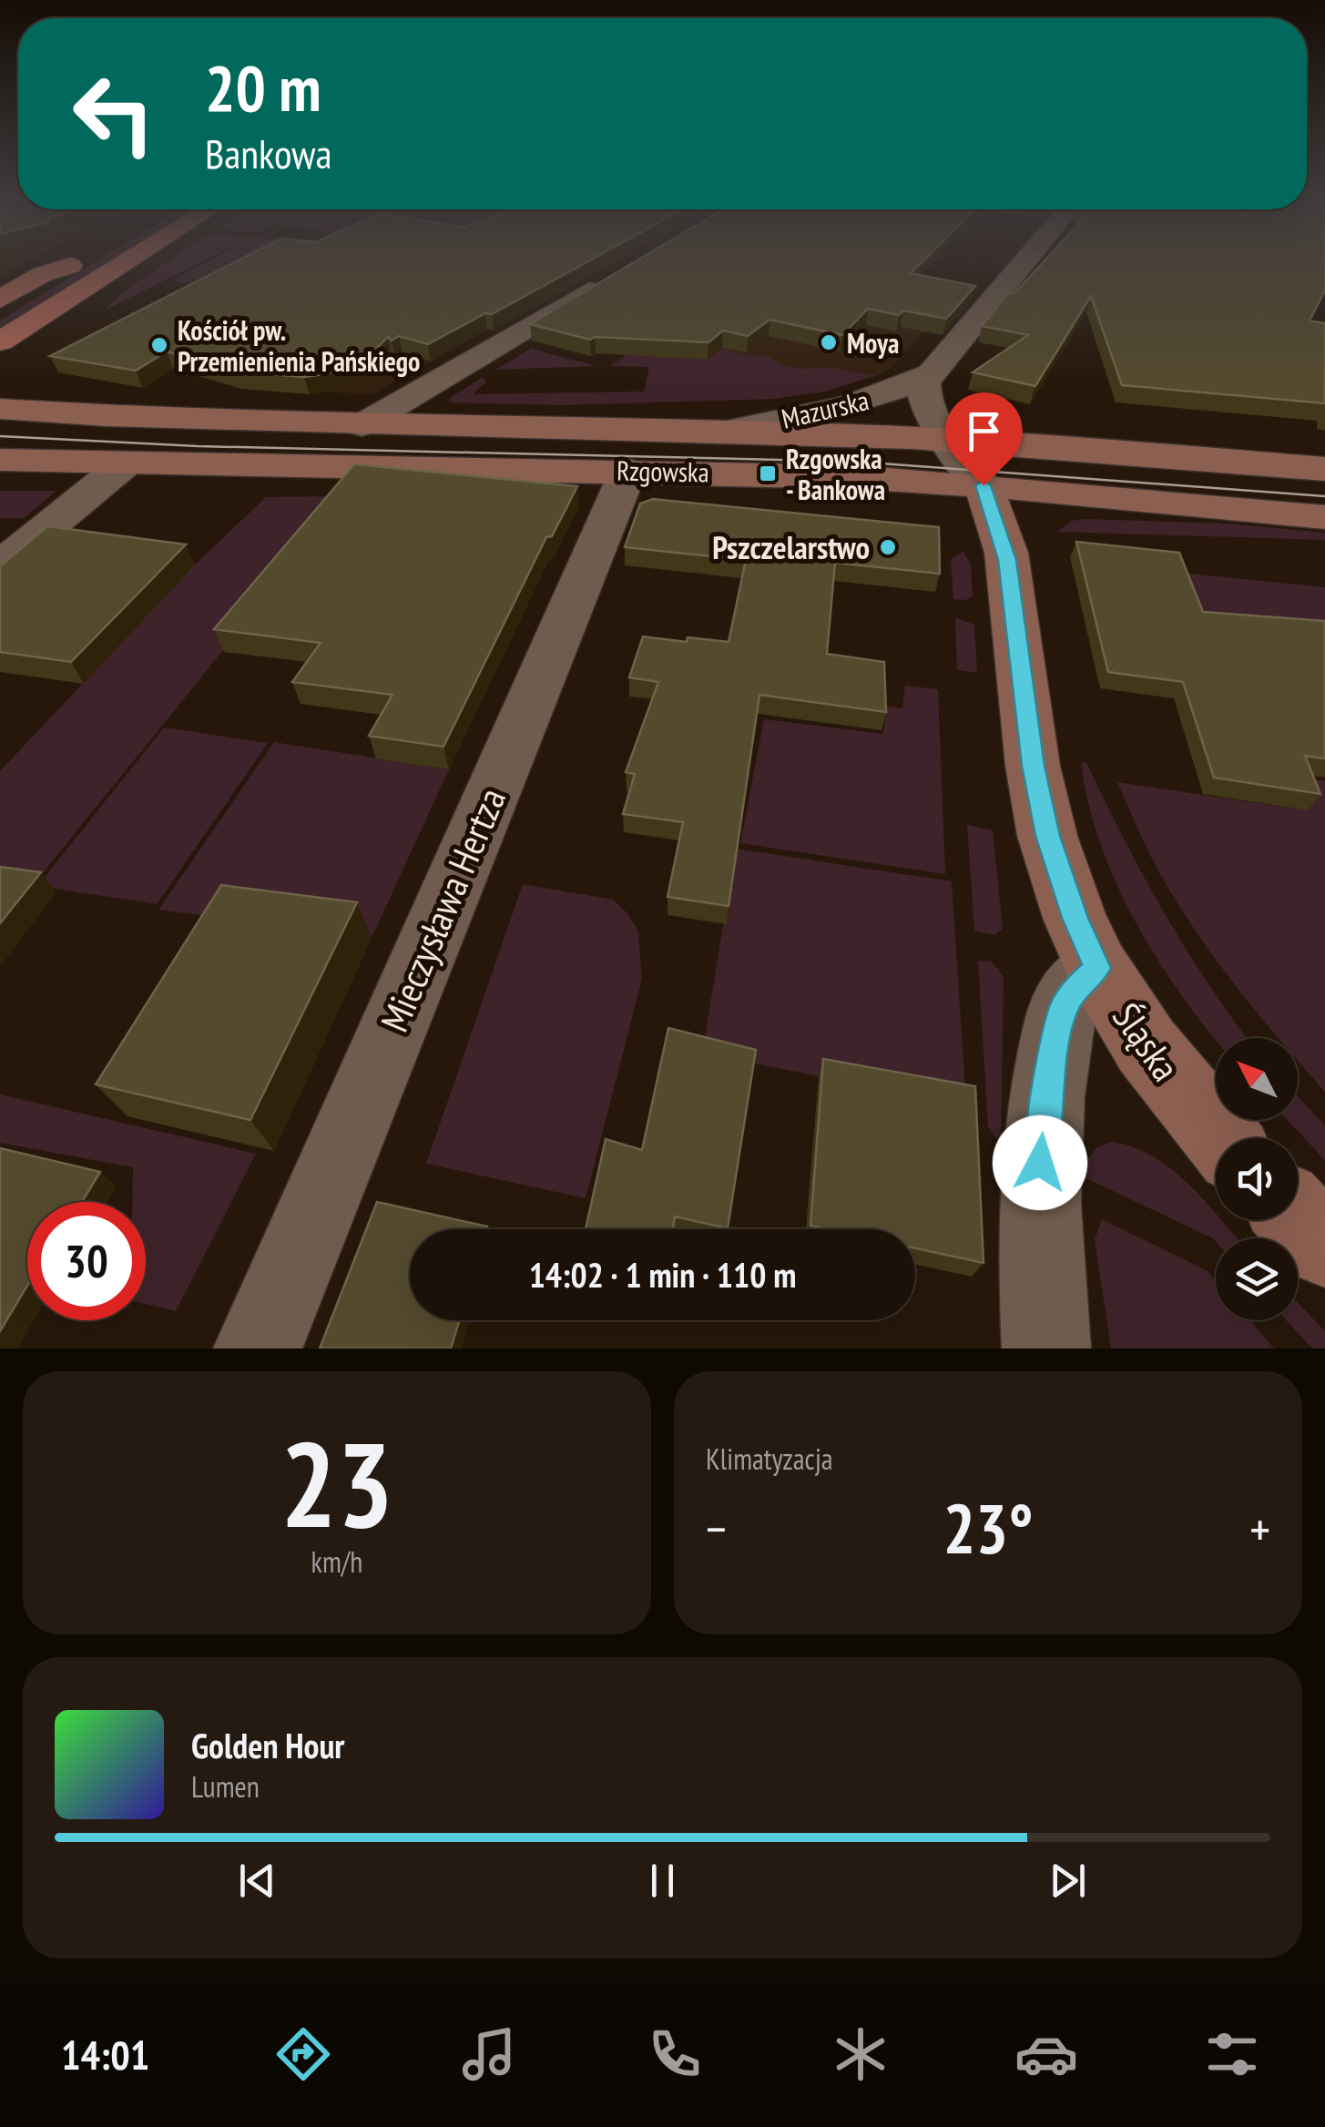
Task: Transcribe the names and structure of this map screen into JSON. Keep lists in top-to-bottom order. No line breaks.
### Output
{"streets":{"main road":["Rzgowska","Śląska"],"street":["Mazurska","Mieczysława Hertza"]},"crossings":[["Mazurska","Rzgowska"],["Rzgowska","Mieczysława Hertza"],["Rzgowska","Śląska"]],"places":{"other":["Moya","Kościół pw. Przemienienia Pańskiego","Pszczelarstwo"],"transit":["Rzgowska - Bankowa"]},"north":"top left","page":{"turn":["20 m","Bankowa"],"limit":"30","trip":"14:02 · 1 min · 110 m","tile":[["23","km/h"],"Klimatyzacja"],"heat":["−","23°","+"],"song":["Golden Hour","Lumen"],"tabs":"14:01"}}
